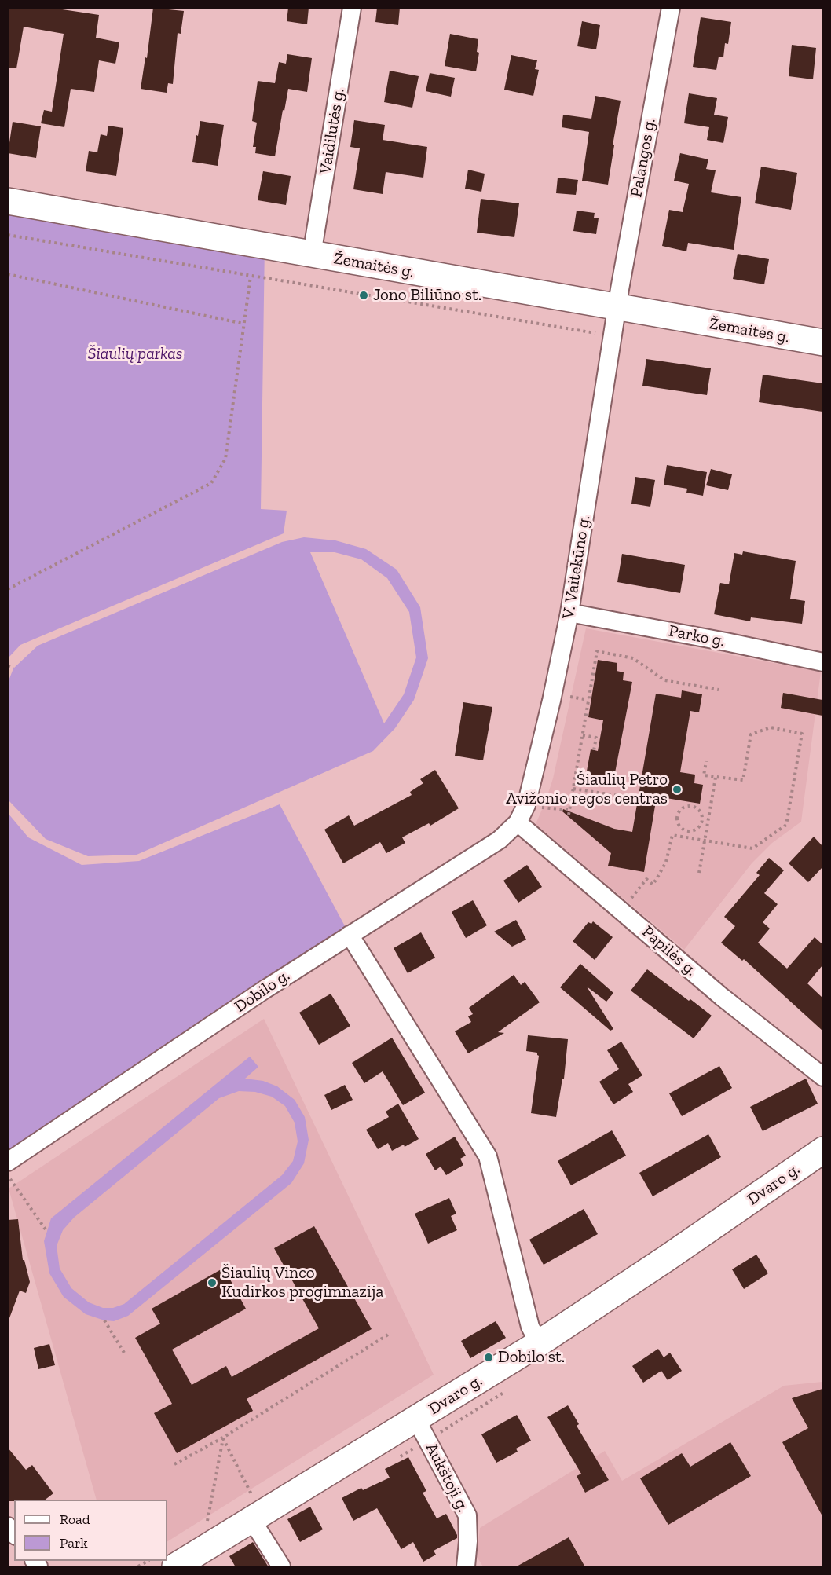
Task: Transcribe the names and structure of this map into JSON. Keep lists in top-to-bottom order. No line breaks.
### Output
{"streets":{"main road":["Žemaitės g.","Dvaro g."],"street":["Vaidilutės g.","Palangos g.","V. Vaitekūno g.","Parko g.","Papilės g.","Dobilo g.","Aukštoji g."]},"crossings":[["Vaidilutės g.","Žemaitės g."],["Palangos g.","Žemaitės g."],["Palangos g.","V. Vaitekūno g."],["Žemaitės g.","V. Vaitekūno g."],["V. Vaitekūno g.","Parko g."],["V. Vaitekūno g.","Papilės g."],["V. Vaitekūno g.","Dobilo g."],["Papilės g.","Dobilo g."],["Dvaro g.","Aukštoji g."]],"parks":["Šiaulių parkas"],"places":["Jono Biliūno st.","Šiaulių Petro Avižonio regos centras","Šiaulių Vinco Kudirkos progimnazija","Dobilo st."],"legend":["Road","Park"]}
